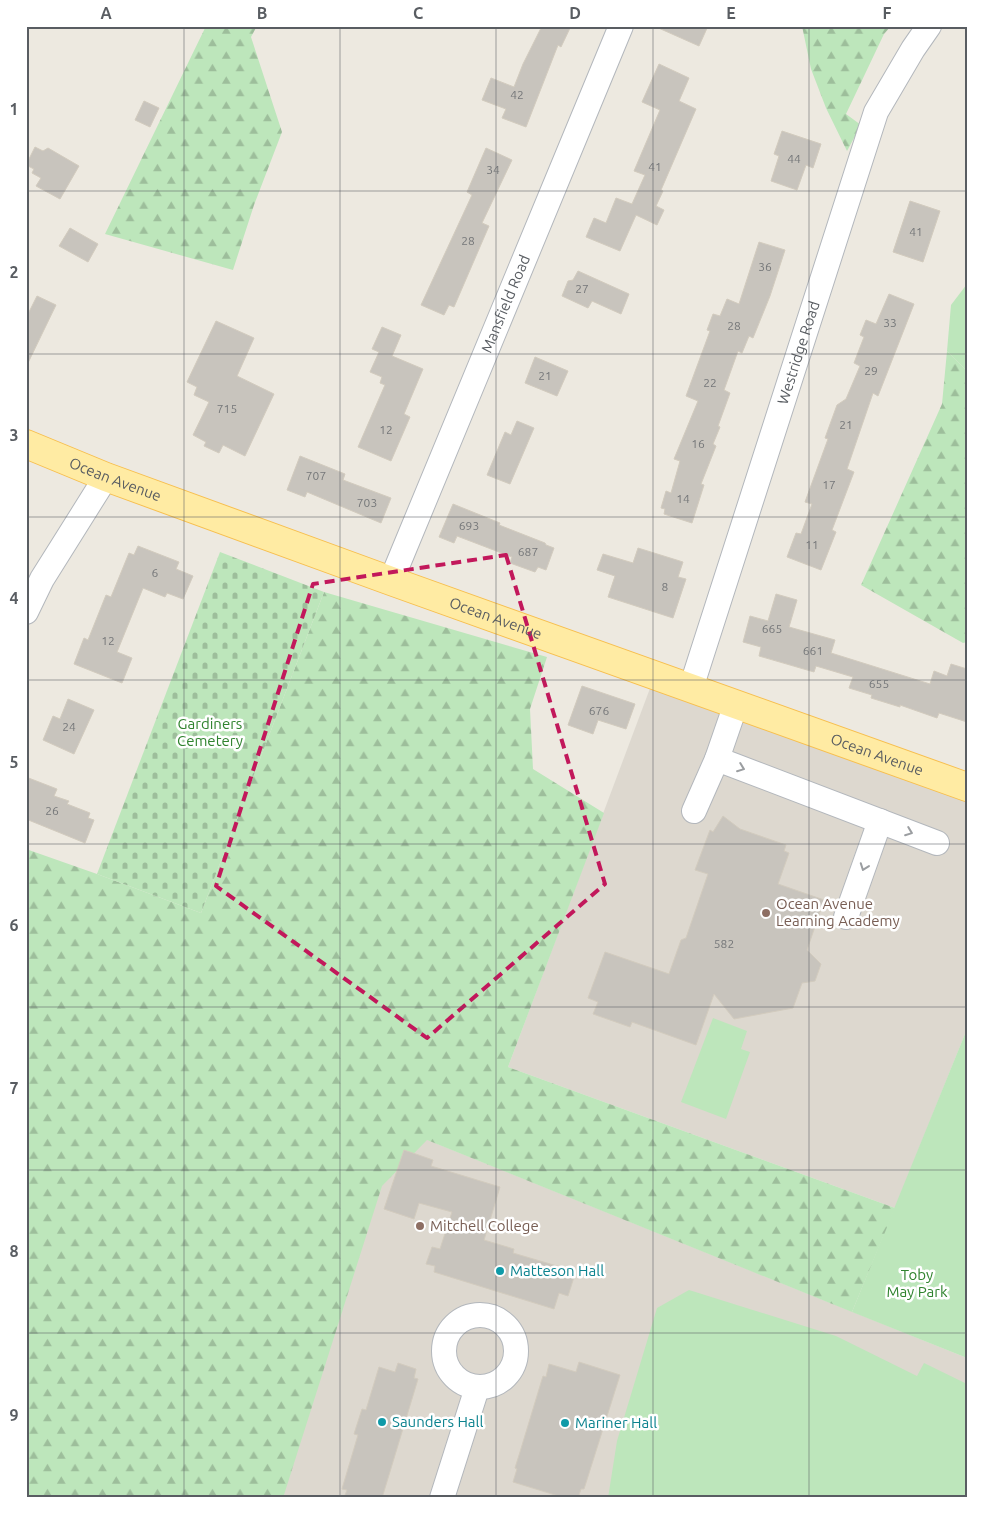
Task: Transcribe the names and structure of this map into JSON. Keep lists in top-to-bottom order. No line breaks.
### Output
{"streets":{"main road":["Ocean Avenue"],"street":["Mansfield Road","Westridge Road"]},"crossings":[["Mansfield Road","Ocean Avenue"],["Westridge Road","Ocean Avenue"]],"parks":["Gardiners Cemetery","Toby May Park"],"places":["Ocean Avenue Learning Academy","Mitchell College","Matteson Hall","Saunders Hall","Mariner Hall"],"house_numbers":["42","44","41","34","41","28","36","27","33","28","29","21","22","715","21","12","16","707","17","14","703","693","11","687","6","8","665","12","661","655","676","24","26","582"],"grid":{"columns":["A","B","C","D","E","F"],"rows":["1","2","3","4","5","6","7","8","9"]}}
